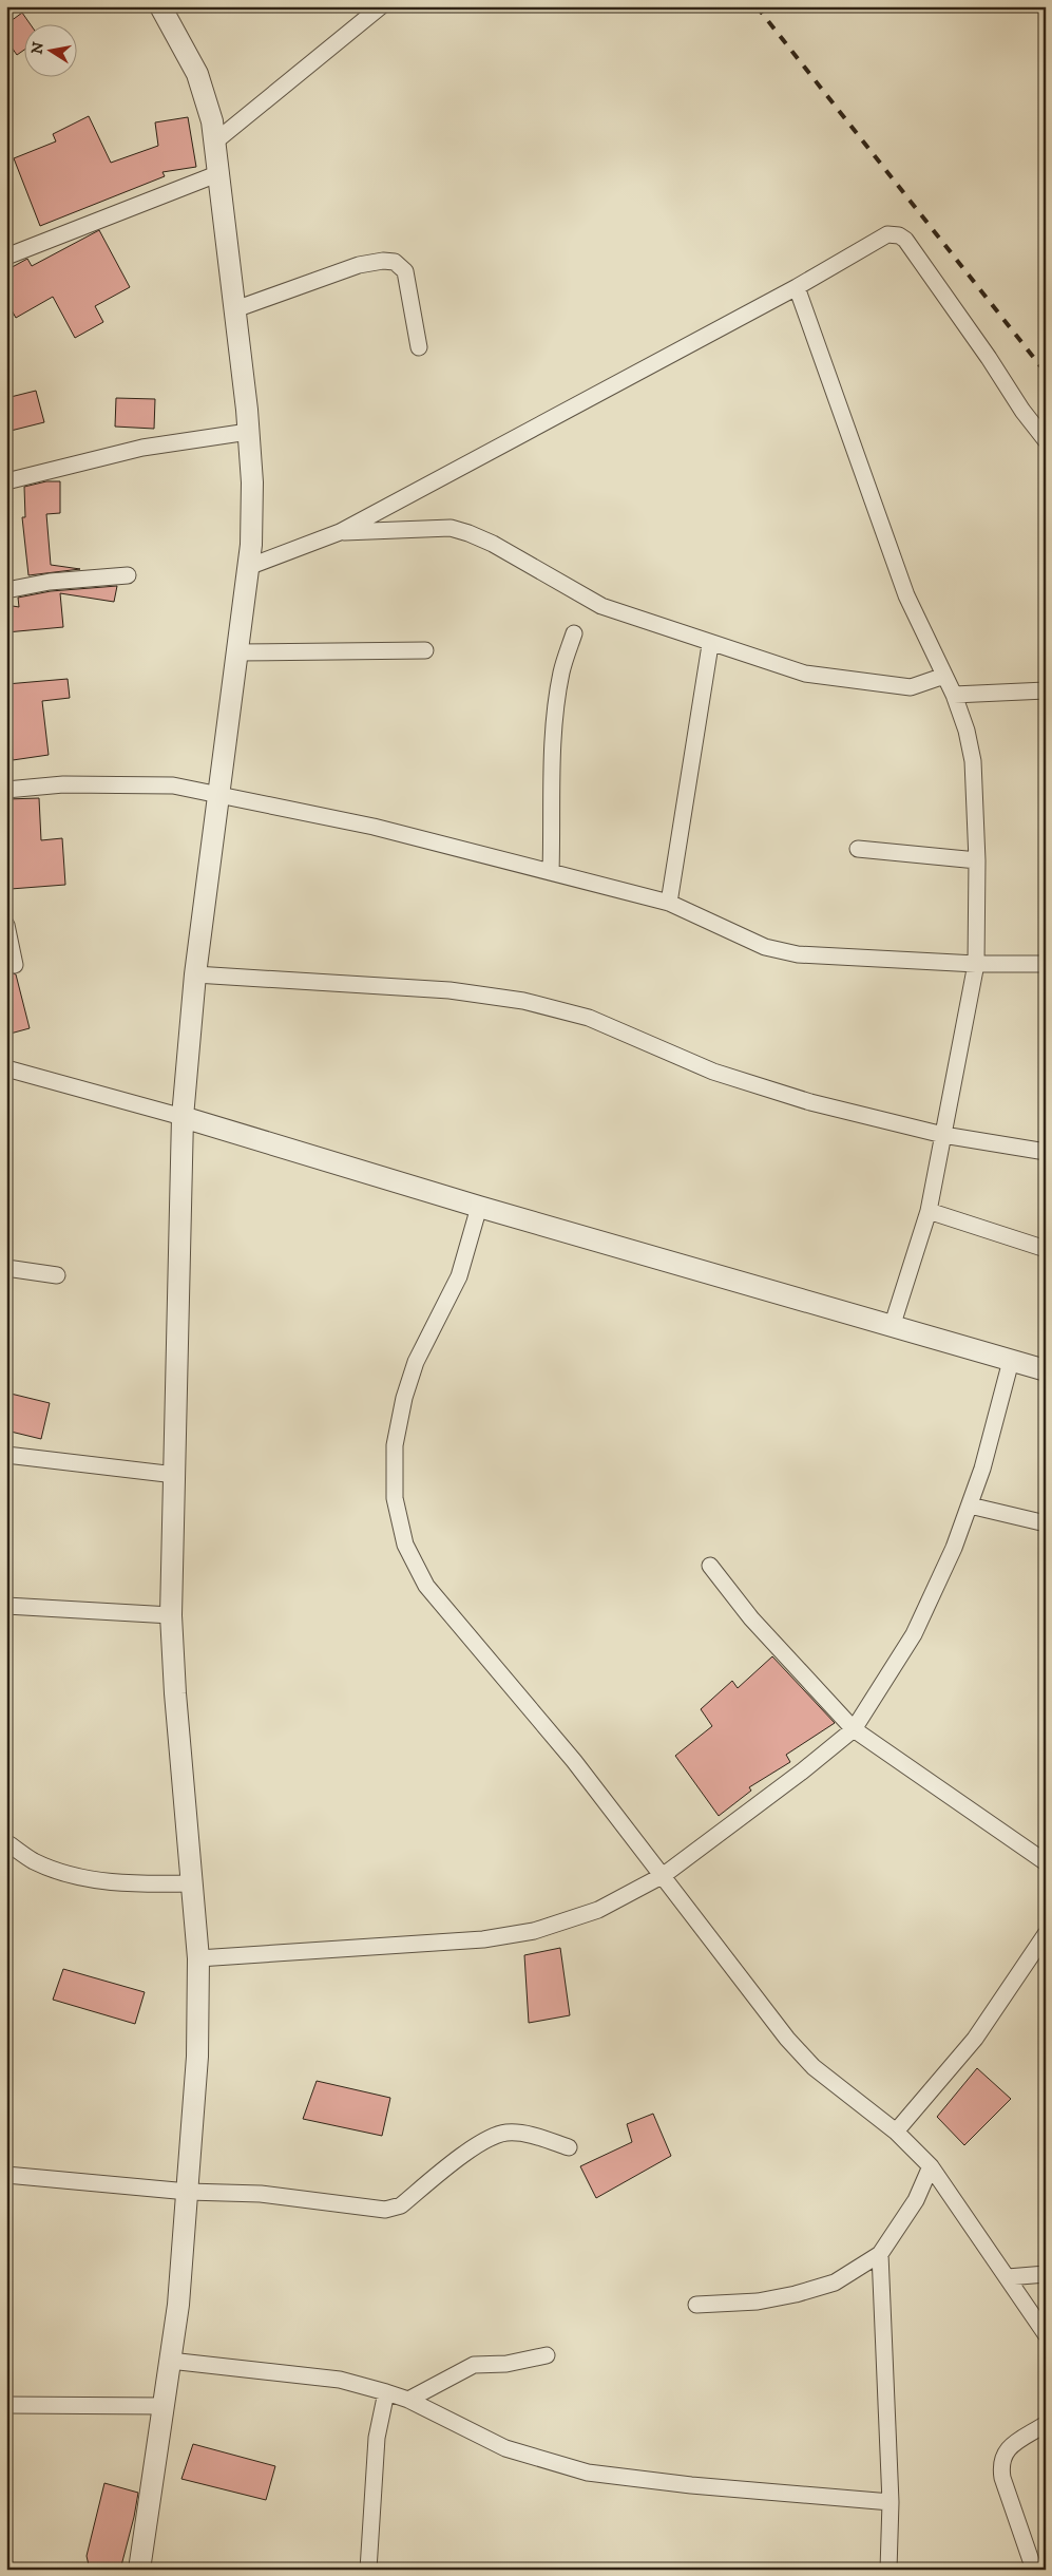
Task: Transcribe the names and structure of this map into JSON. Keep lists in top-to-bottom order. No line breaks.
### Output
{"north":"left"}
